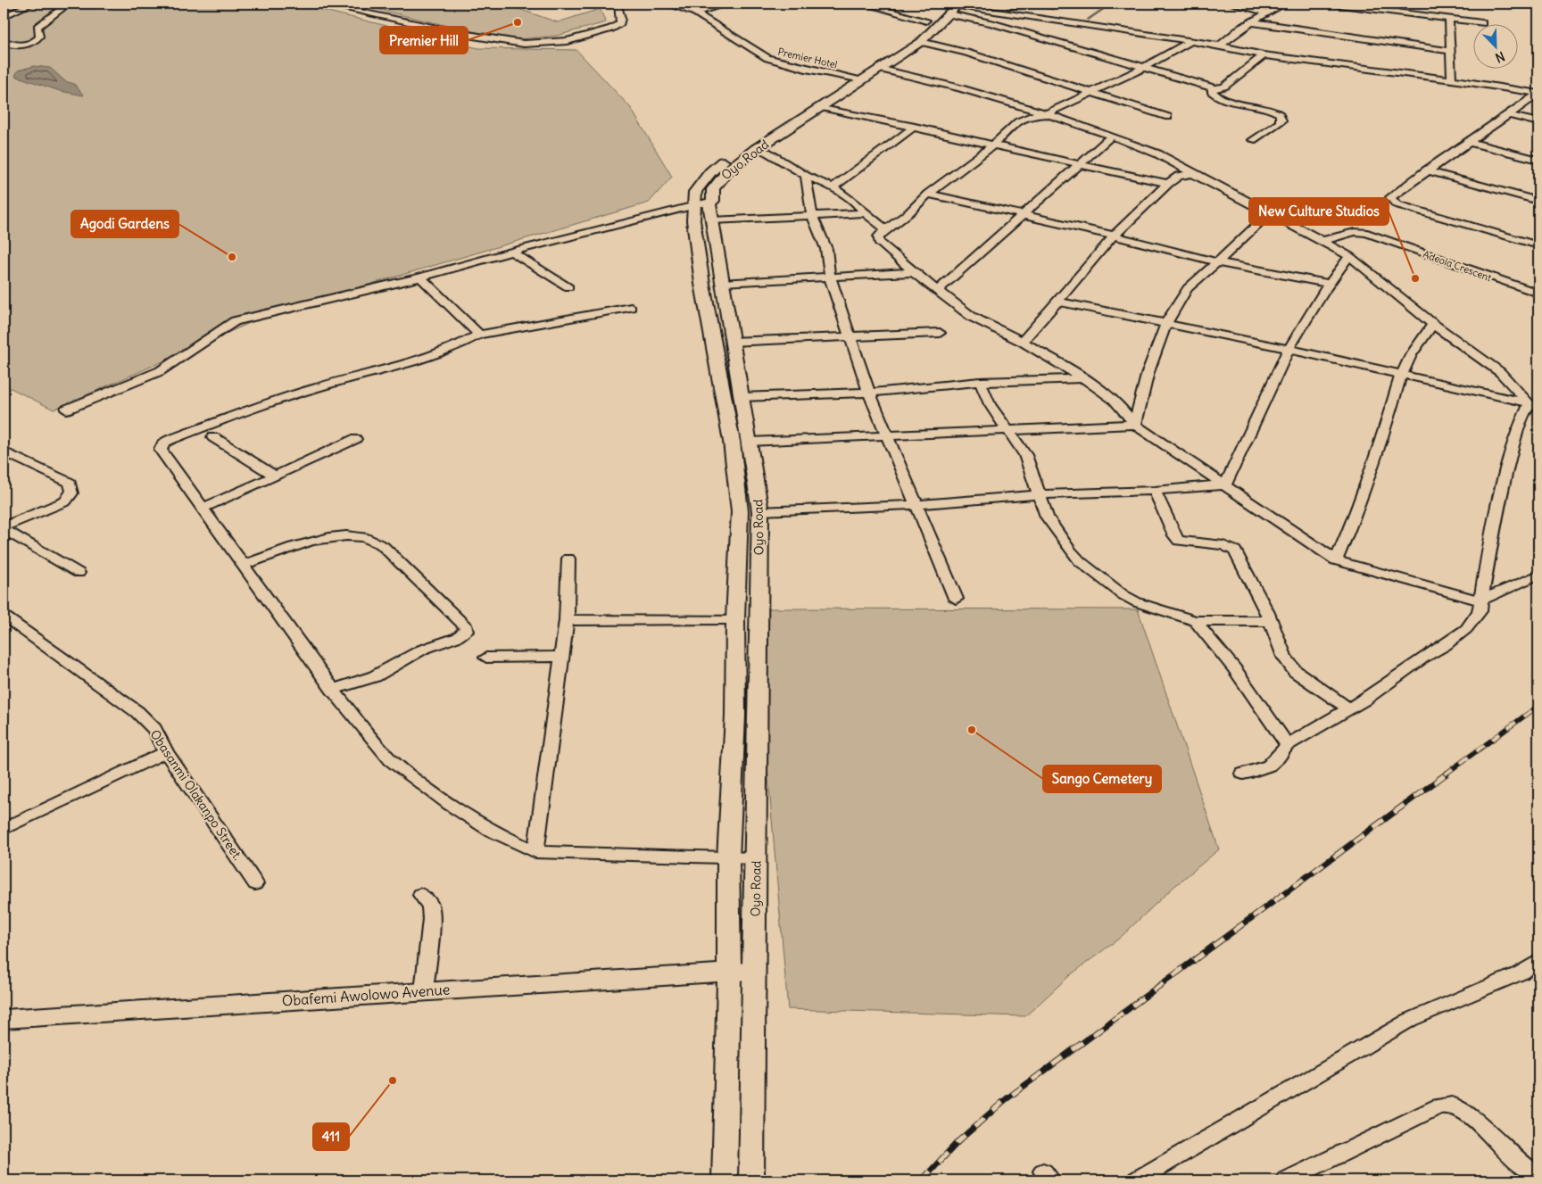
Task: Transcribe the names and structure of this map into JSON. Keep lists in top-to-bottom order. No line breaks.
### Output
{"streets":{"main road":["Oyo Road","Obafemi Awolowo Avenue"],"street":["Premier Hotel","Adeola Crescent","Obasanmi Olakanpo Street."]},"crossings":[["Premier Hotel","Oyo Road"],["Oyo Road","Obafemi Awolowo Avenue"]],"places":["Premier Hill","Agodi Gardens","New Culture Studios","Sango Cemetery","411"],"north":"bottom right"}
